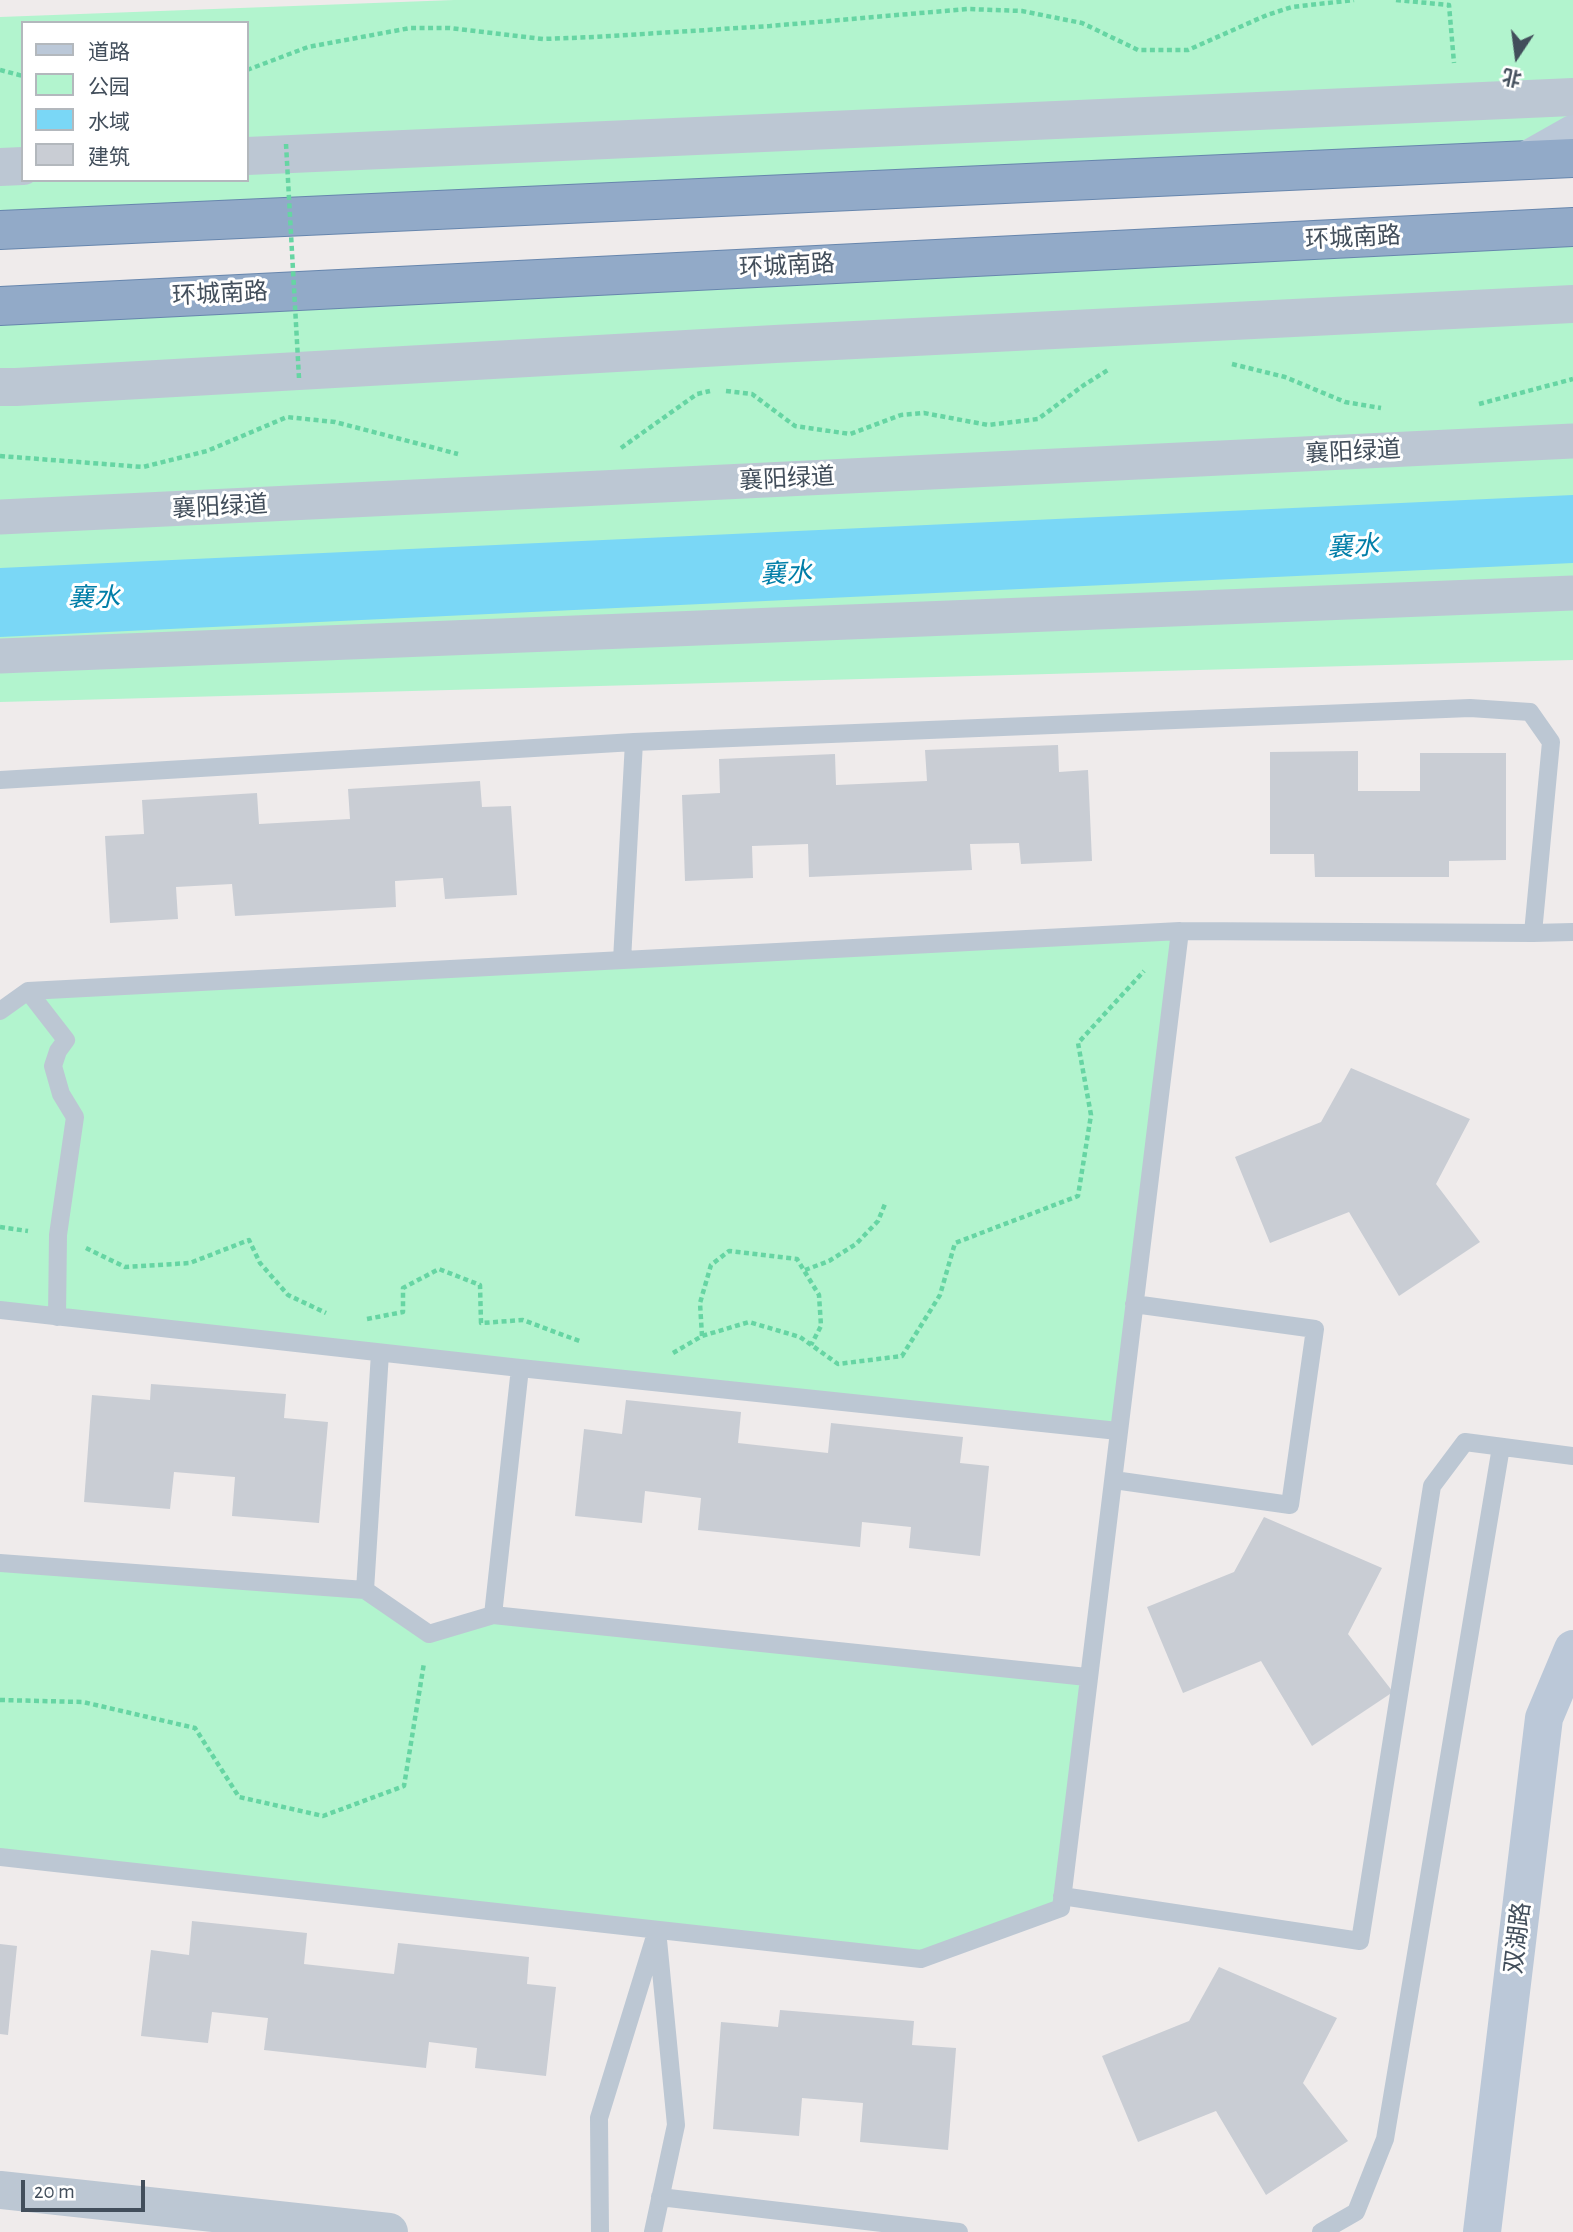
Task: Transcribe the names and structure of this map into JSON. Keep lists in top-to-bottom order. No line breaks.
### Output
{"streets":{"highway":["环城南路"],"main road":["双湖路"],"street":["襄阳绿道"]},"water":["襄水"],"legend":["道路","公园","水域","建筑"],"scale_bar":"20 m","north":"bottom"}
